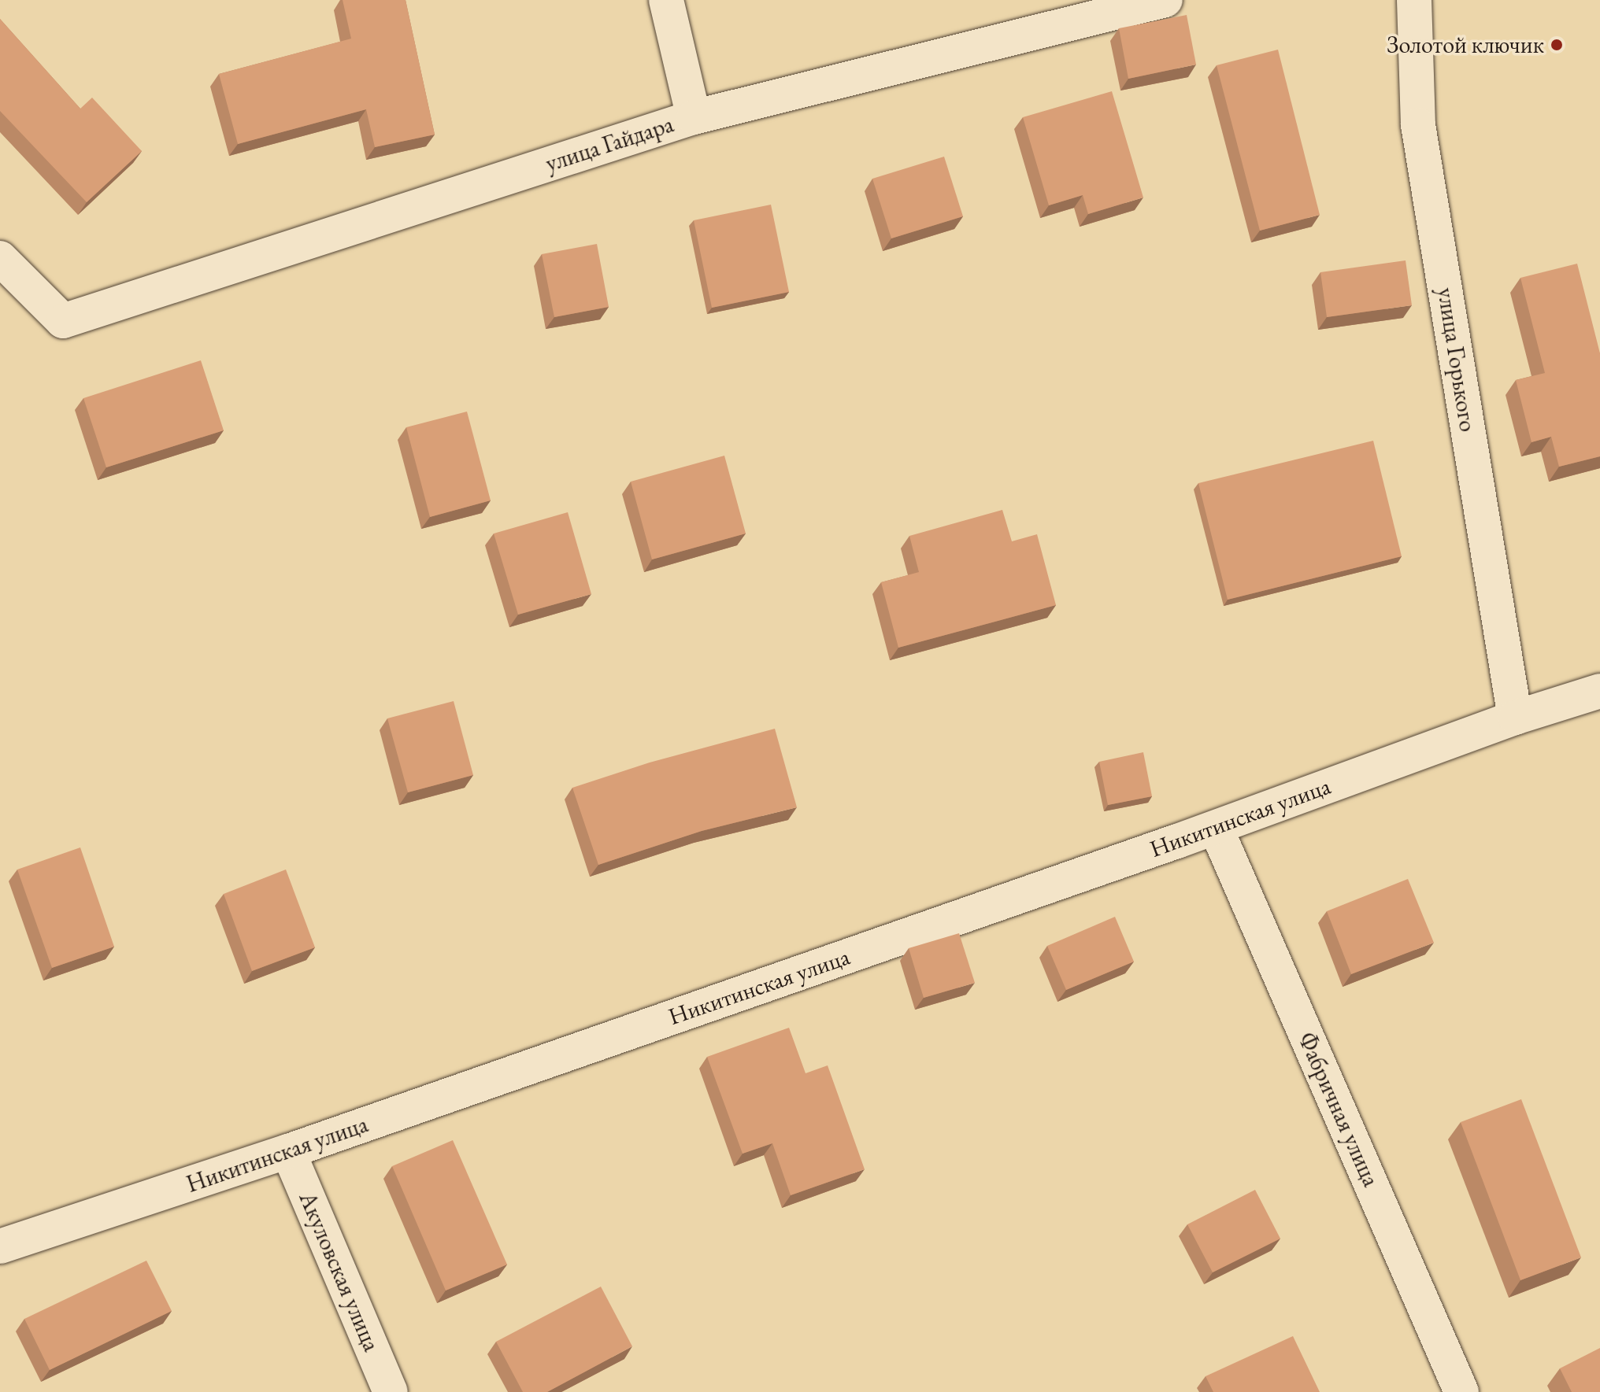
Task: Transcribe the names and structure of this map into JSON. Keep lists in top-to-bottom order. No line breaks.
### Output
{"streets":{"street":["улица Гайдара","улица Горького","Никитинская улица","Фабричная улица","Акуловская улица"]},"crossings":[["улица Горького","Никитинская улица"],["Никитинская улица","Фабричная улица"],["Никитинская улица","Акуловская улица"]],"places":["Золотой ключик"]}
